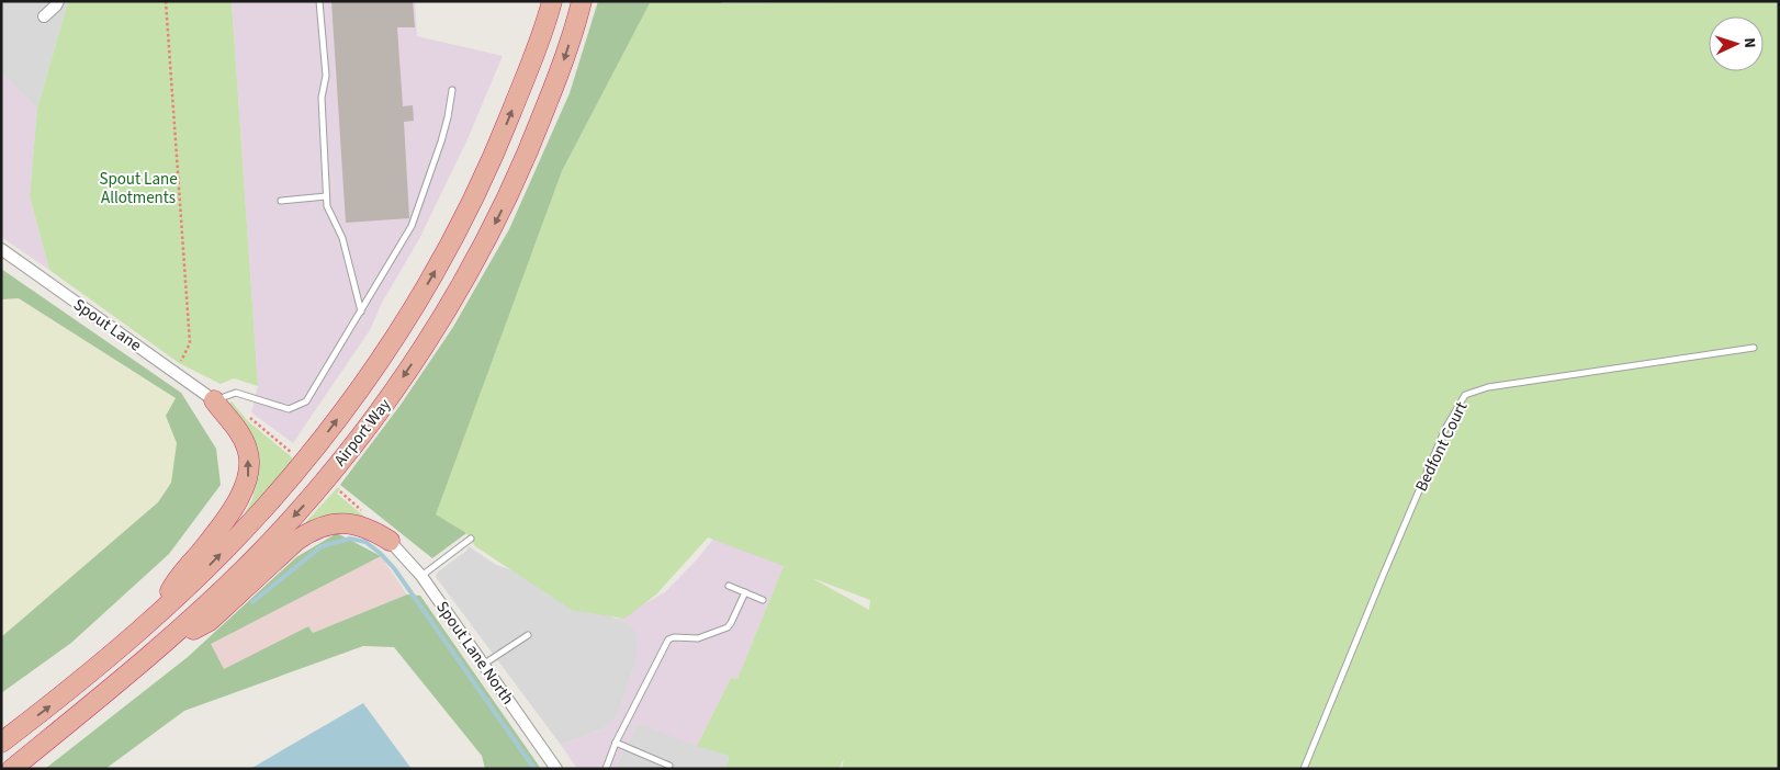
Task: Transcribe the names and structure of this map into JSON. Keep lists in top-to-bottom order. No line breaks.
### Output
{"streets":{"highway":["Airport Way"],"street":["Spout Lane","Spout Lane North"],"lane":["Bedfont Court"]},"parks":["Spout Lane Allotments"],"north":"right"}
